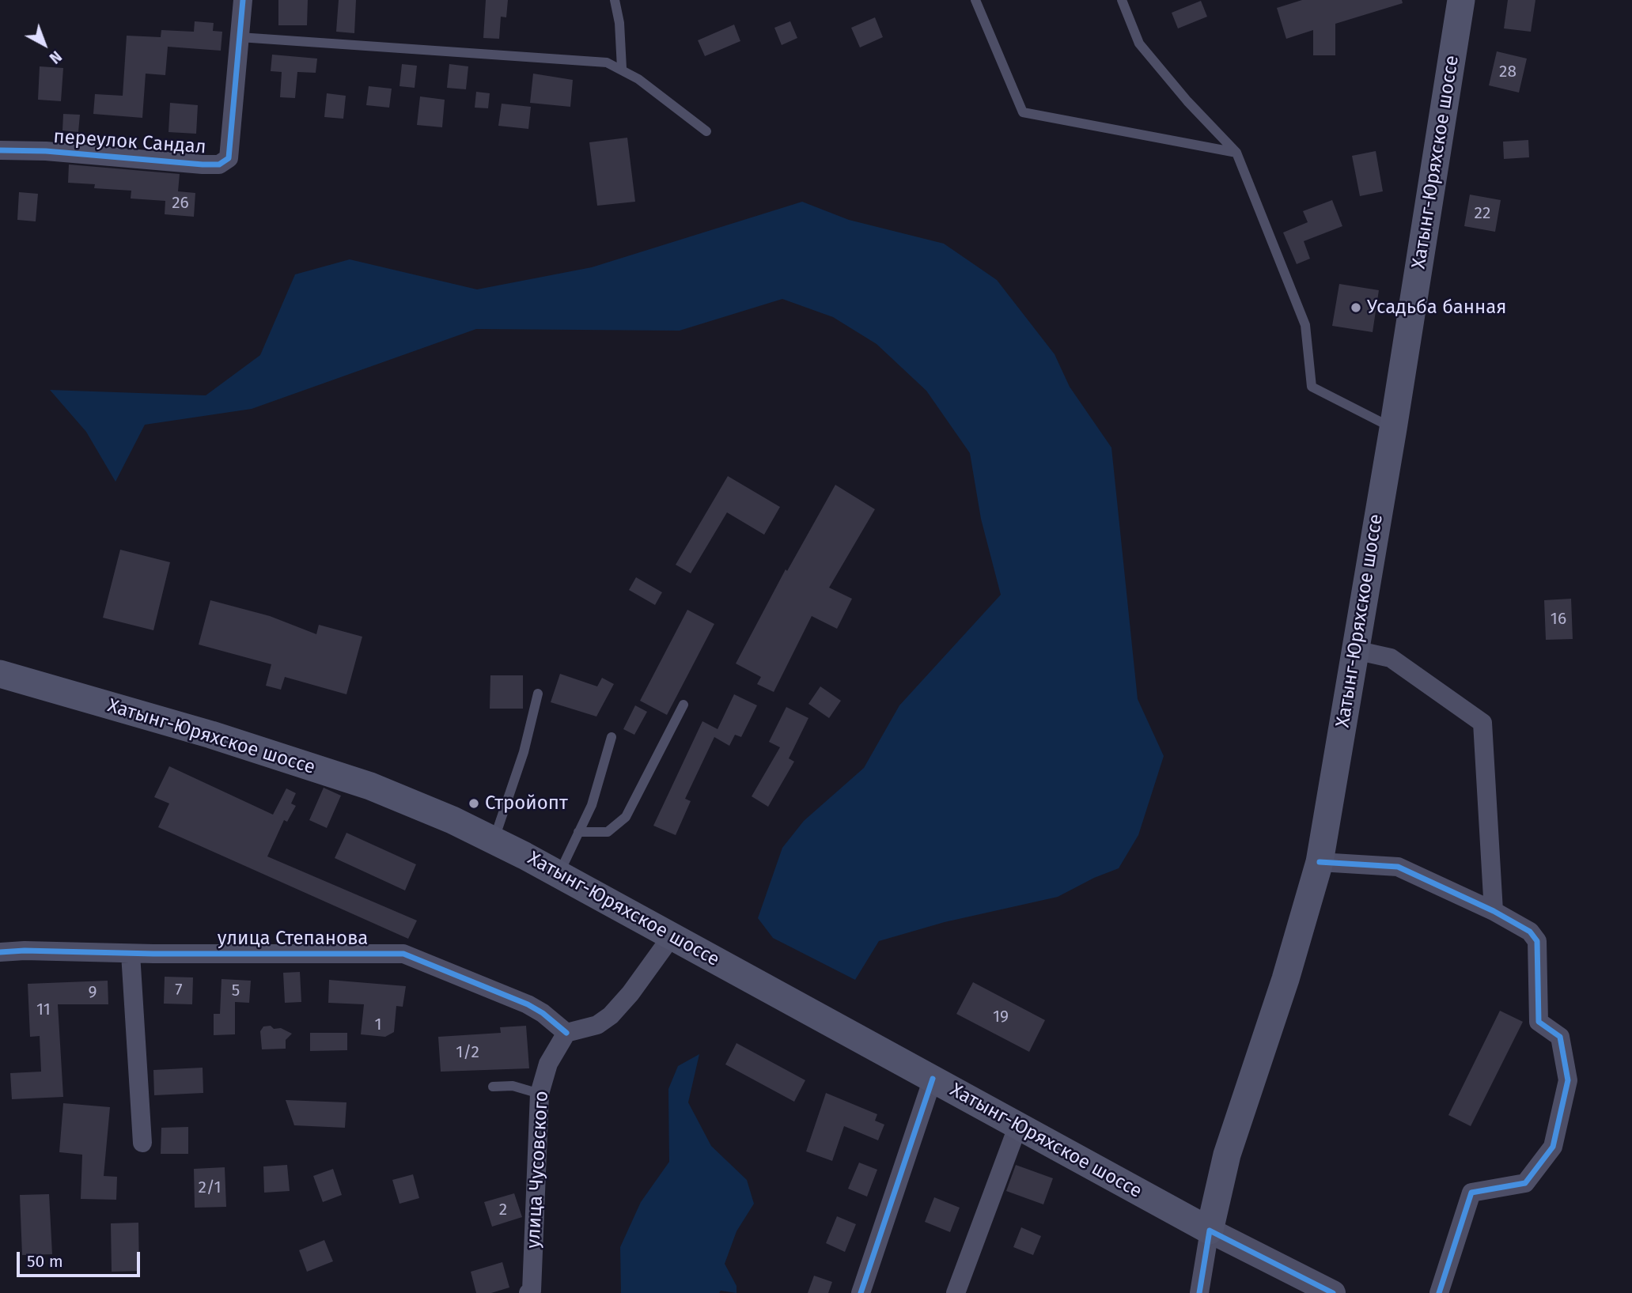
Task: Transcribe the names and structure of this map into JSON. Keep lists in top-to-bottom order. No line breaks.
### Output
{"streets":{"main road":["Хатынг-Юряхское шоссе"],"street":["переулок Сандал","улица Степанова","улица Чусовского"]},"crossings":[["улица Степанова","улица Чусовского"]],"places":["Усадьба банная","Стройопт"],"house_numbers":["28","26","22","16","7","5","9","11","19","1","1/2","2/1","2"],"scale_bar":"50 m","north":"bottom right"}
